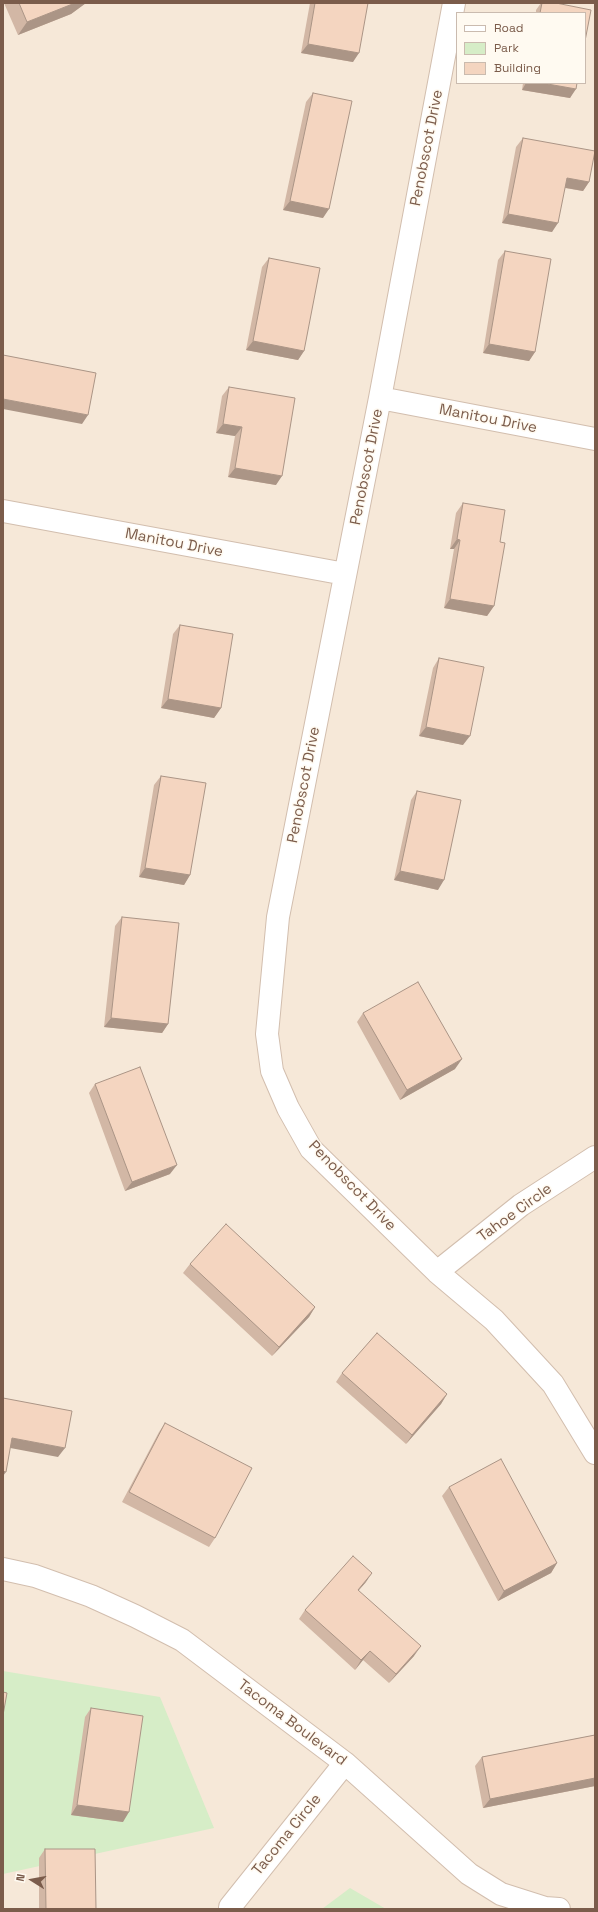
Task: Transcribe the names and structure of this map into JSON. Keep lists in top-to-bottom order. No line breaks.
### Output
{"streets":{"street":["Penobscot Drive","Manitou Drive","Tahoe Circle","Tacoma Boulevard","Tacoma Circle"]},"crossings":[["Penobscot Drive","Manitou Drive"],["Penobscot Drive","Tahoe Circle"],["Tacoma Boulevard","Tacoma Circle"]],"legend":["Road","Park","Building"],"north":"left"}
